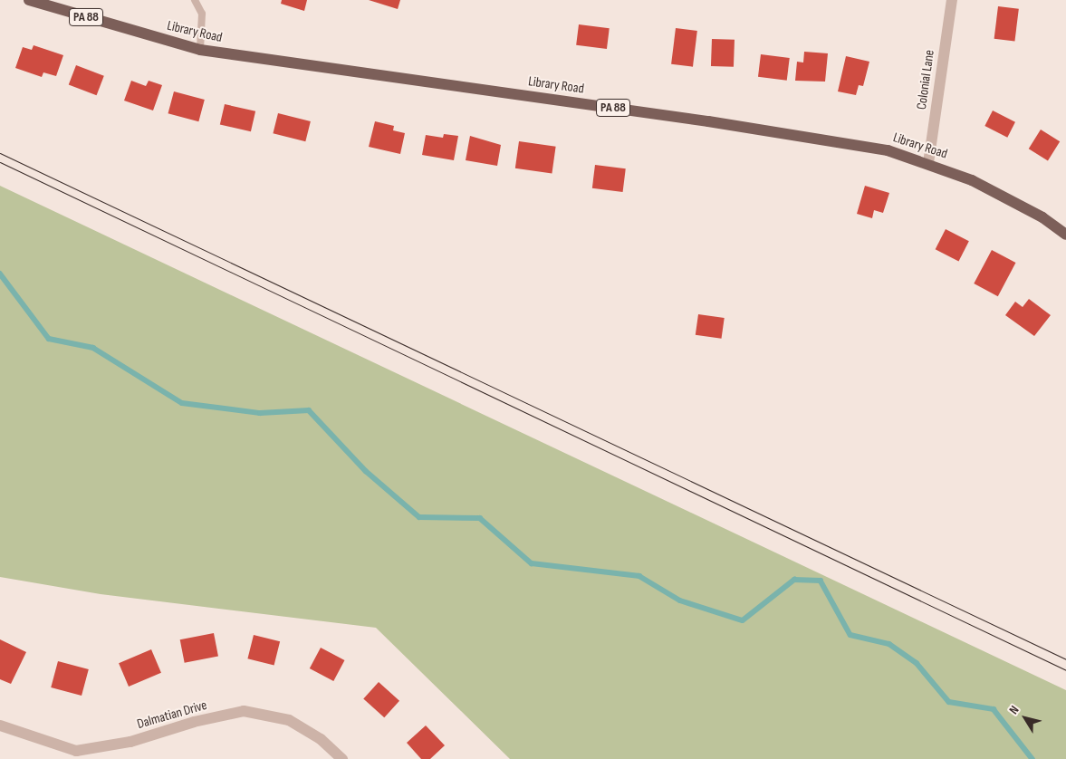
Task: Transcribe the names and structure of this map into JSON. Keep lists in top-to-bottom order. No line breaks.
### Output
{"streets":{"main road":["PA 88","Library Road"],"street":["Colonial Lane","Dalmatian Drive"]},"crossings":[["Library Road","Colonial Lane"]],"north":"top left"}
